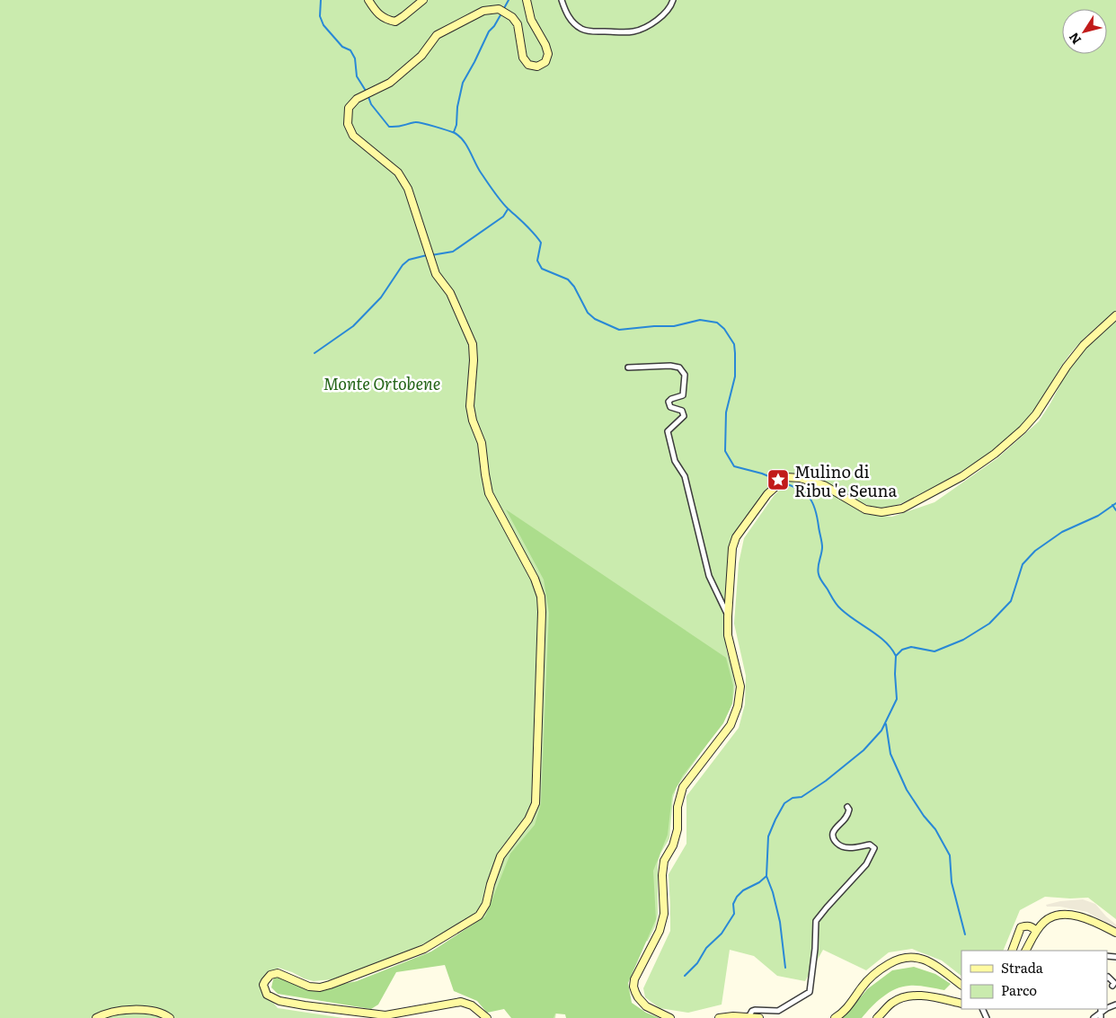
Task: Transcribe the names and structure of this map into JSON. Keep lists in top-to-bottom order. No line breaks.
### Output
{"parks":["Monte Ortobene"],"places":{"place":["Mulino di Ribu 'e Seuna"]},"legend":["Strada","Parco"],"north":"bottom left"}
